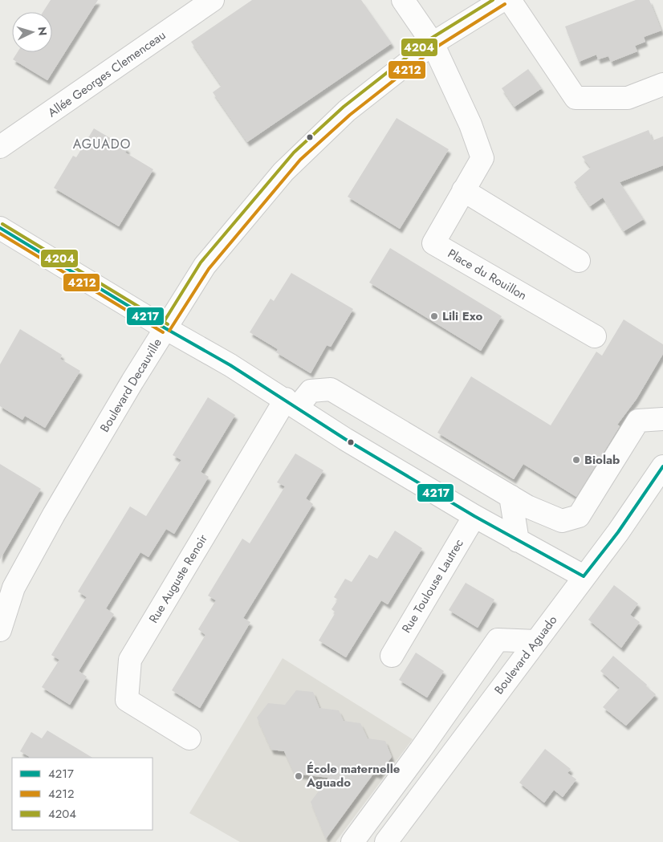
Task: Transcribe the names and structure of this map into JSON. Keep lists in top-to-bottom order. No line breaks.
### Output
{"streets":{"street":["Allée Georges Clemenceau","Place du Rouillon","Boulevard Decauville","Rue Auguste Renoir","Rue Toulouse Lautrec","Boulevard Aguado"]},"crossings":[["Place du Rouillon","Boulevard Decauville"]],"districts":["AGUADO"],"places":["Lili Exo","Biolab","École maternelle Aguado"],"lines":["transit line 4204","transit line 4212","transit line 4217"],"legend":["4217","4212","4204"],"north":"right"}
